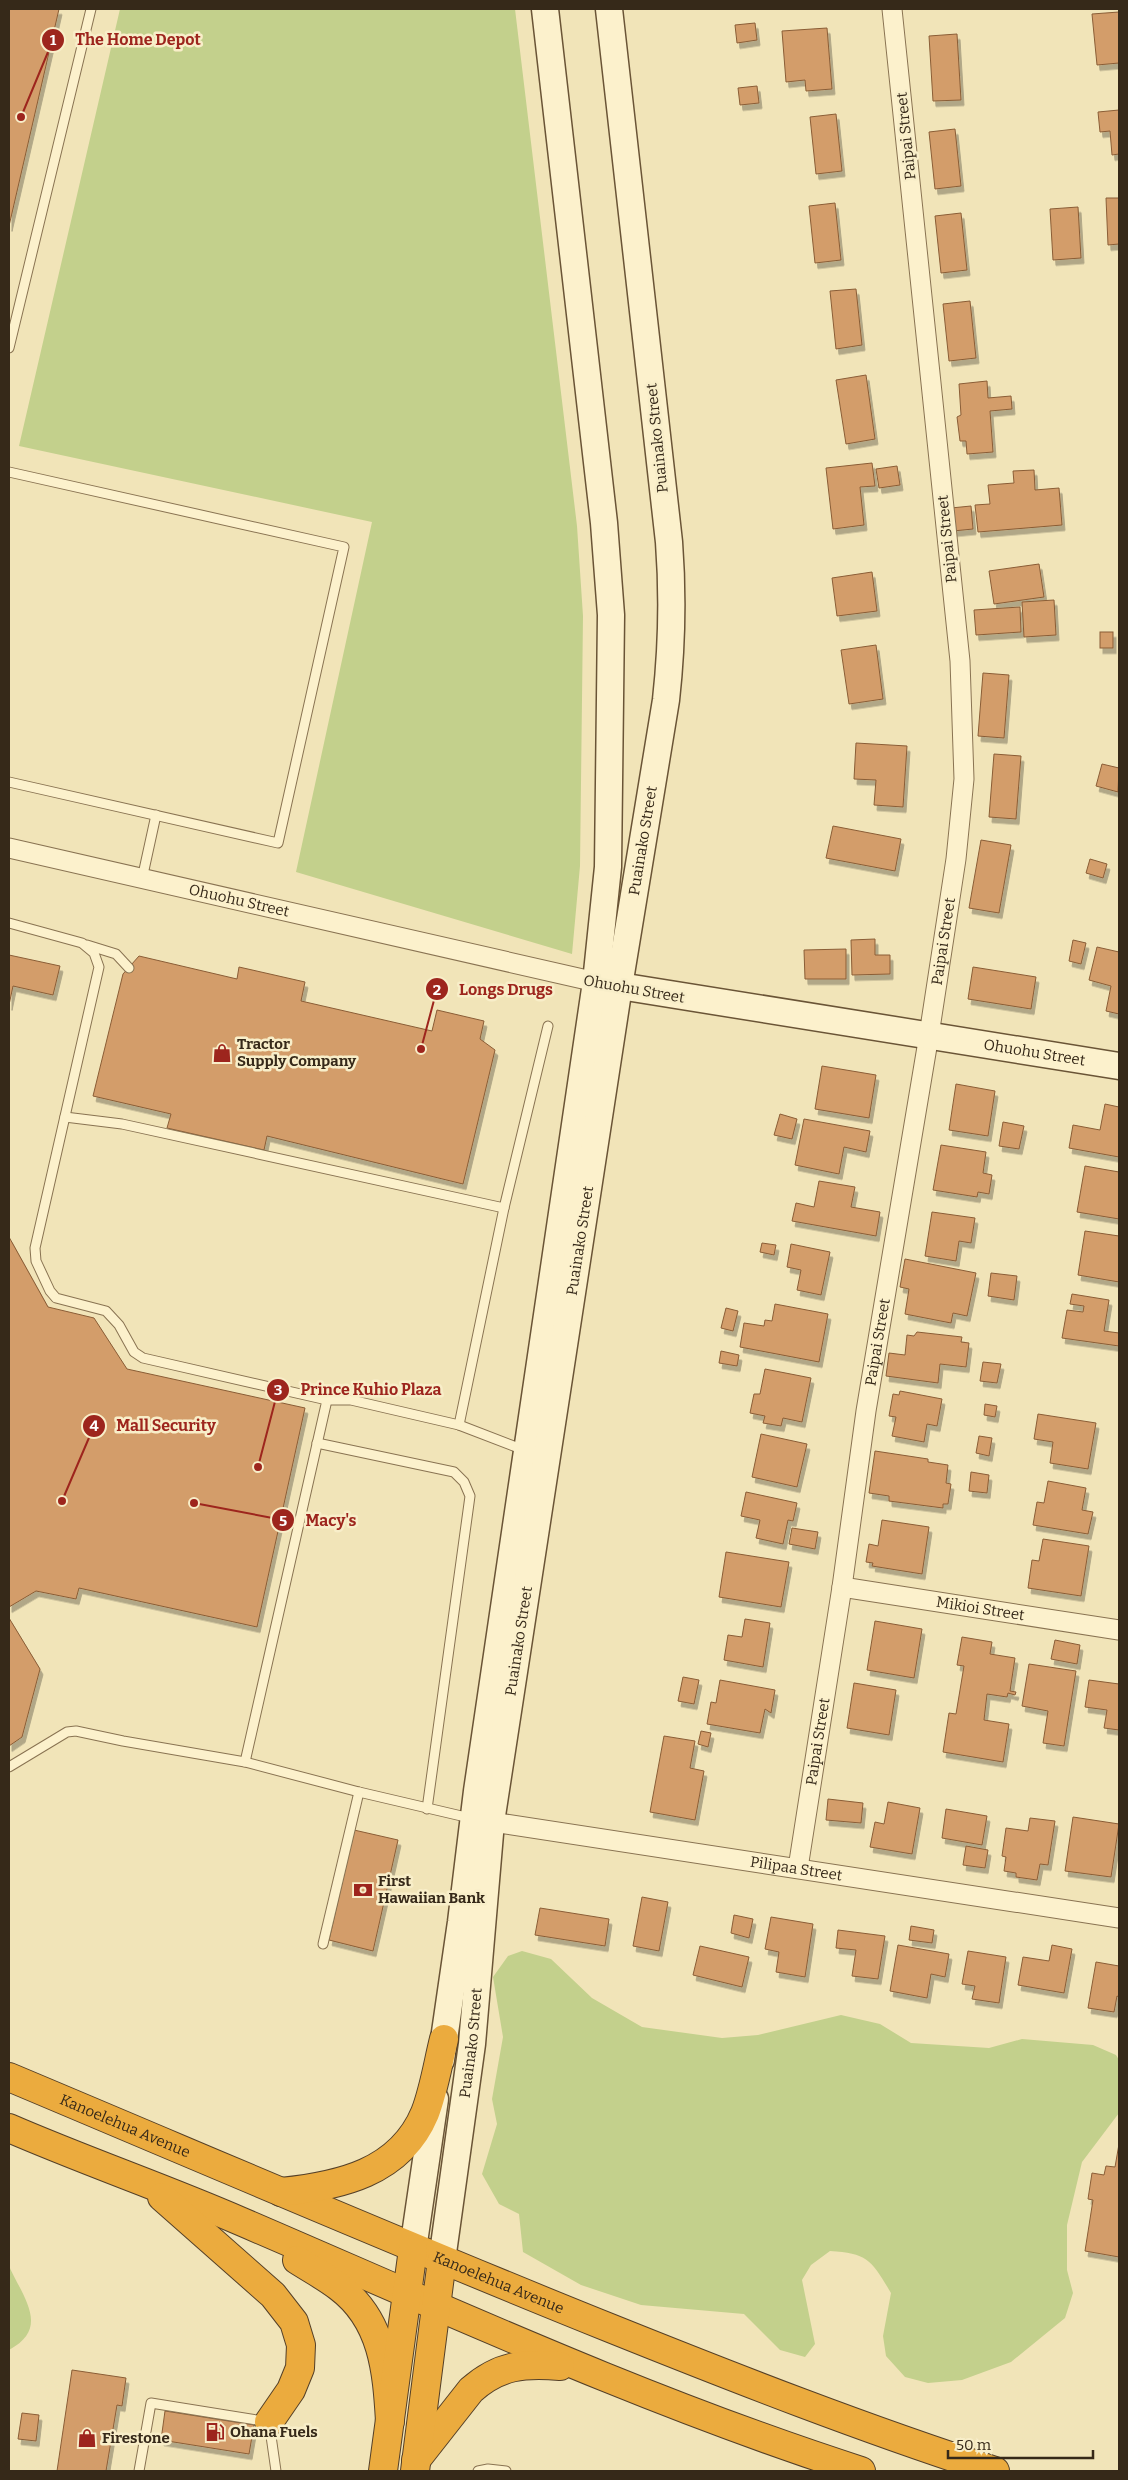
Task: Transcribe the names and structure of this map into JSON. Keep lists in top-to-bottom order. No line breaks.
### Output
{"streets":{"highway":["Puainako Street","Kanoelehua Avenue"],"street":["Paipai Street","Ohuohu Street","Mikioi Street","Pilipaa Street"]},"crossings":[["Paipai Street","Ohuohu Street"],["Paipai Street","Mikioi Street"],["Paipai Street","Pilipaa Street"],["Puainako Street","Ohuohu Street"],["Puainako Street","Pilipaa Street"],["Puainako Street","Kanoelehua Avenue"]],"places":{"other":["The Home Depot","Longs Drugs","Prince Kuhio Plaza","Mall Security","Macy's"],"shop":["Tractor Supply Company","Firestone"],"bank":["First Hawaiian Bank"],"fuel station":["Ohana Fuels"]},"scale_bar":"50 m"}
